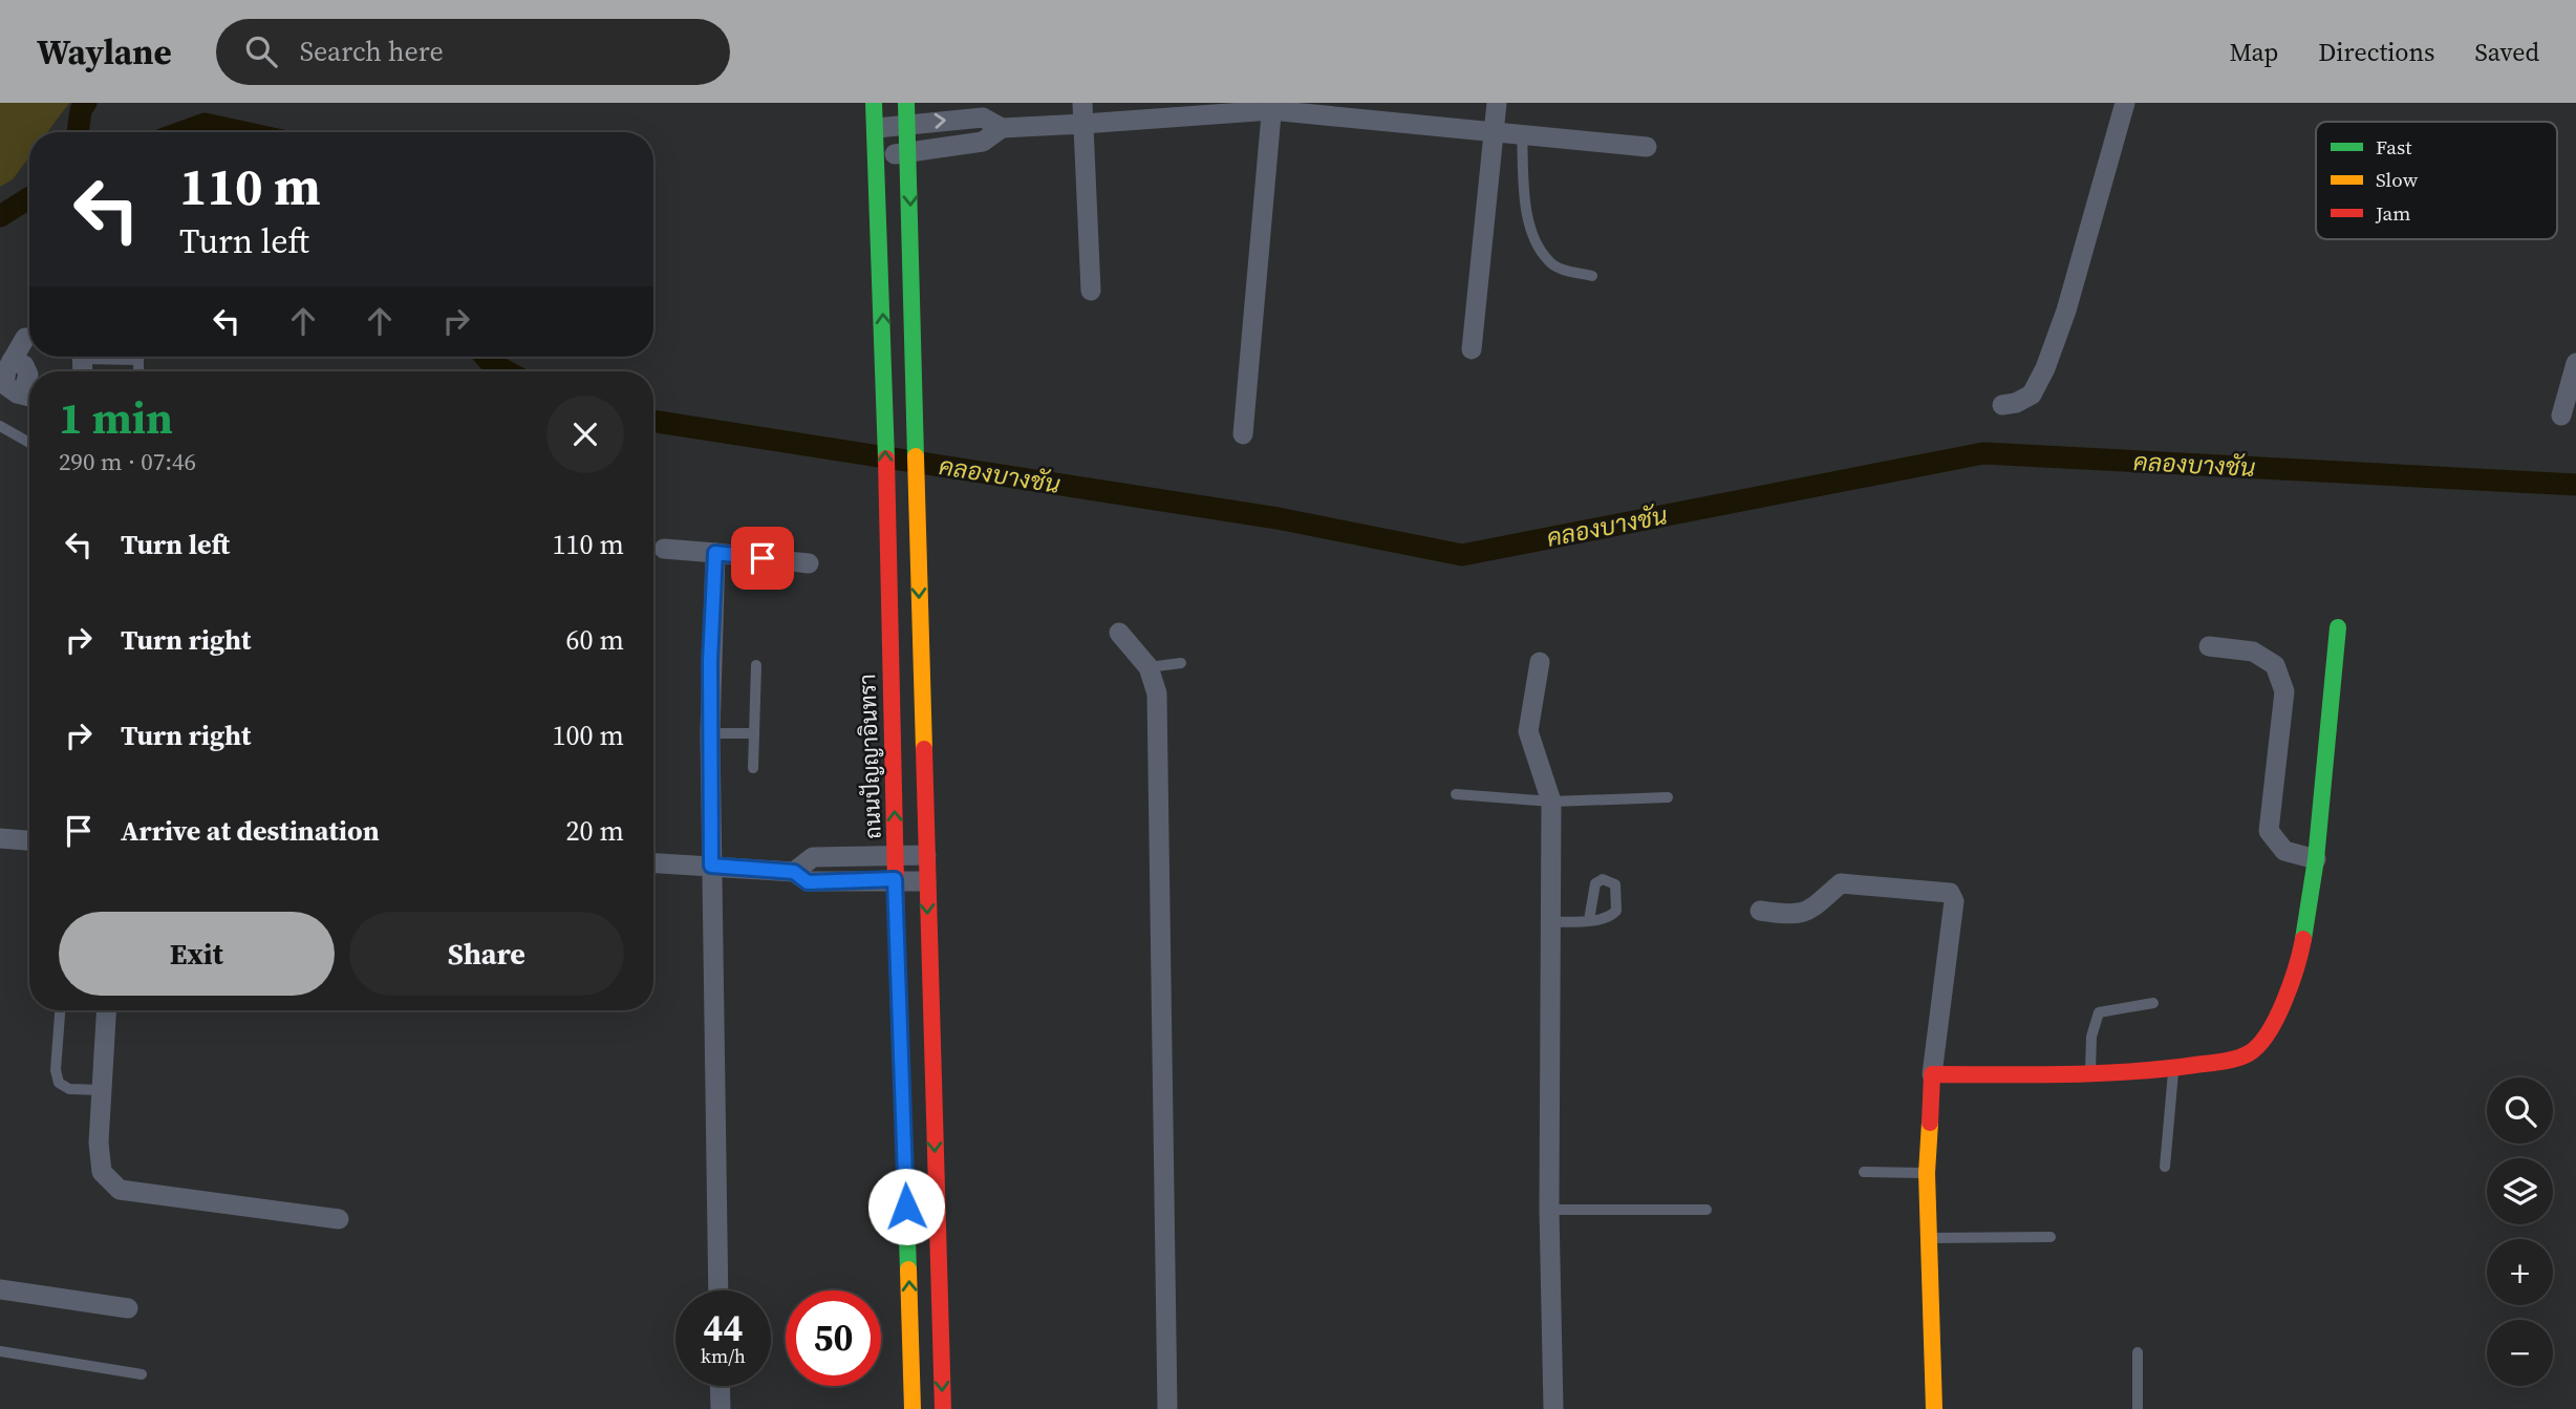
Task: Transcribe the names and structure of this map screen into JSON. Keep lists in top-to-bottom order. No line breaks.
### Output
{"streets":{"main road":["ถนนปัญญาอินทรา"]},"water":["คลองบางชัน"],"legend":["Fast","Slow","Jam"],"page":{"header":"Waylane","search":"Search here","nav":["Map","Directions","Saved"],"turn":["110 m","Turn left"],"heading":["1 min","290 m · 07:46"],"list":[{"name":"Turn left","value":"110 m"},{"name":"Turn right","value":"60 m"},{"name":"Turn right","value":"100 m"},{"name":"Arrive at destination","value":"20 m"}],"buttons":["Exit","Share"],"map_buttons":["+","−"],"speed":"44 km/h","limit":"50"}}
